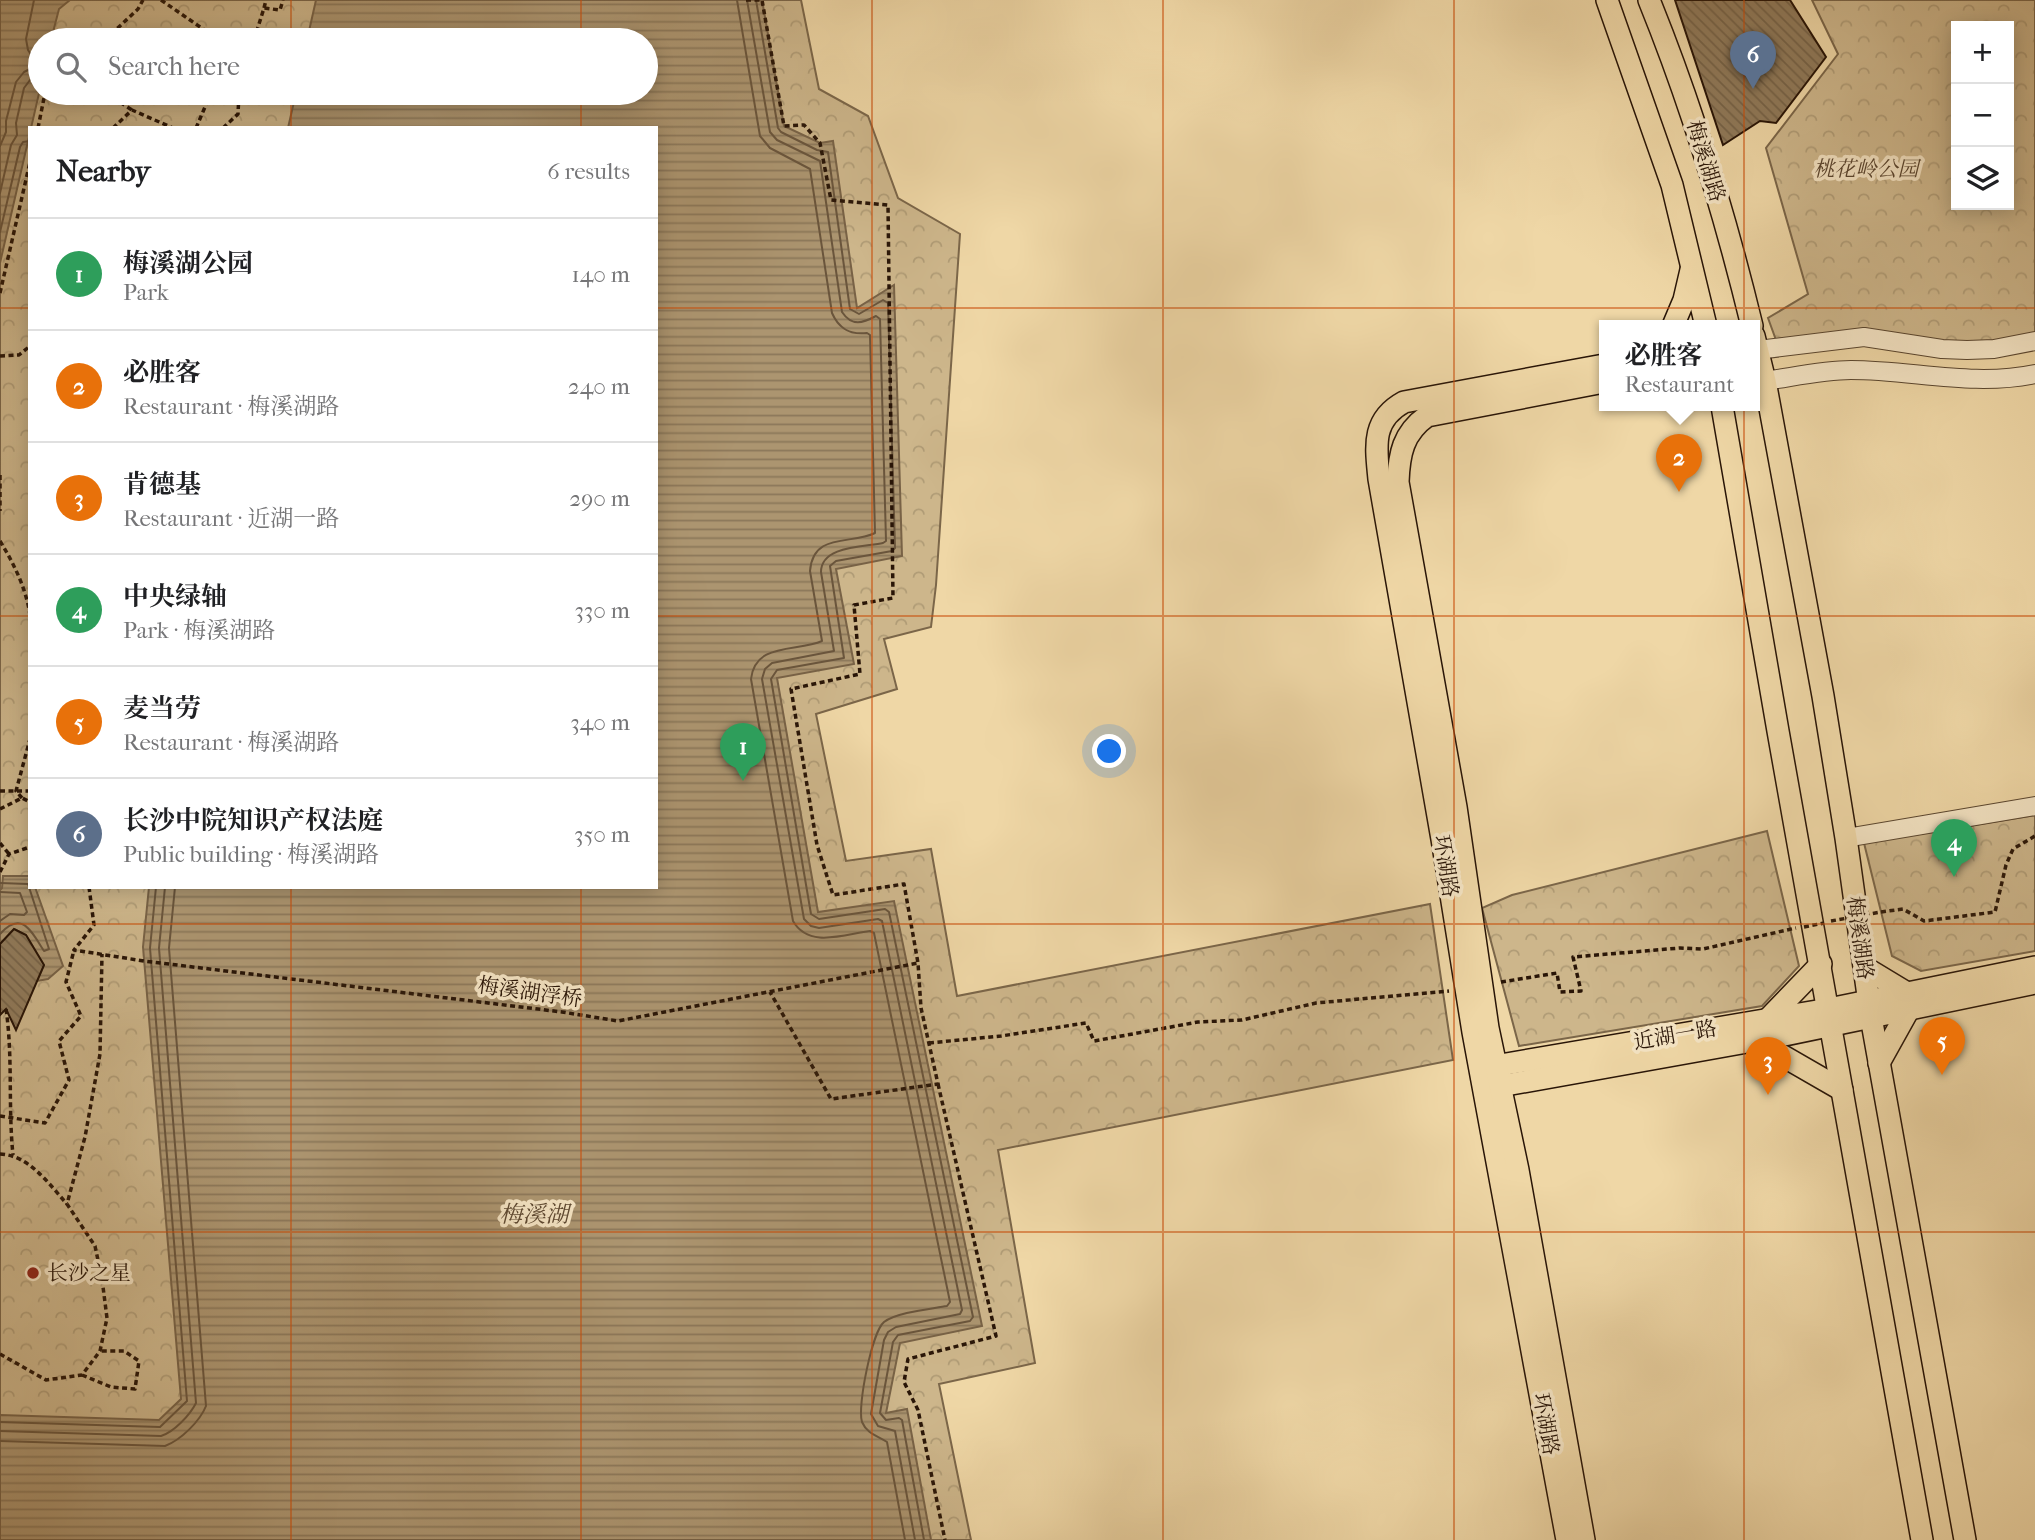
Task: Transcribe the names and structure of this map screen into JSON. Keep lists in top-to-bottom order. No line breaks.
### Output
{"streets":{"main road":["梅溪湖路","环湖路","近湖一路"],"path":["梅溪湖浮桥"]},"crossings":[["梅溪湖路","近湖一路"],["环湖路","近湖一路"]],"water":["梅溪湖"],"parks":["桃花岭公园"],"places":["长沙之星"],"page":{"map_buttons":["+","−"],"search":"Search here","pins":["6","2","1","4","5","3"],"heading":["Nearby","6 results"],"list":[{"mark":"1","name":"梅溪湖公园","note":"Park","value":"140 m"},{"mark":"2","name":"必胜客","note":"Restaurant · 梅溪湖路","value":"240 m"},{"mark":"3","name":"肯德基","note":"Restaurant · 近湖一路","value":"290 m"},{"mark":"4","name":"中央绿轴","note":"Park · 梅溪湖路","value":"330 m"},{"mark":"5","name":"麦当劳","note":"Restaurant · 梅溪湖路","value":"340 m"},{"mark":"6","name":"长沙中院知识产权法庭","note":"Public building · 梅溪湖路","value":"350 m"}],"popup":["必胜客","Restaurant"]}}
